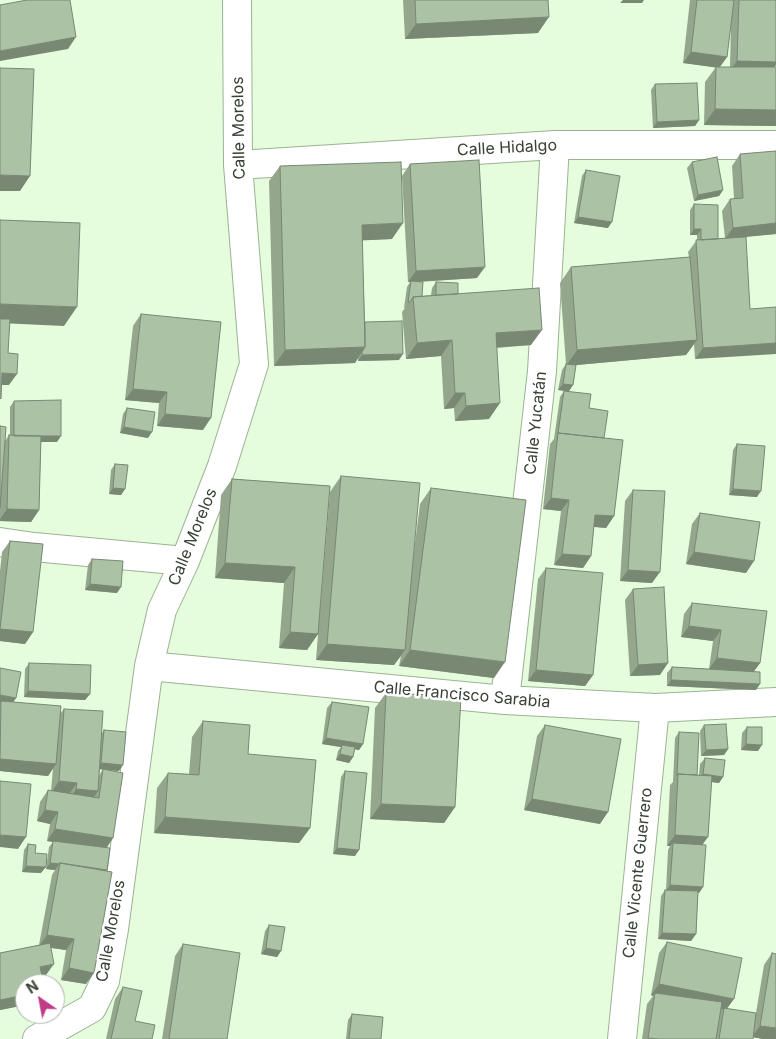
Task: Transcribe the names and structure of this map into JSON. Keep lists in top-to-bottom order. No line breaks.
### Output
{"streets":{"street":["Calle Morelos","Calle Hidalgo","Calle Yucatán","Calle Francisco Sarabia","Calle Vicente Guerrero"]},"crossings":[["Calle Morelos","Calle Hidalgo"],["Calle Morelos","Calle Francisco Sarabia"],["Calle Hidalgo","Calle Yucatán"],["Calle Yucatán","Calle Francisco Sarabia"],["Calle Francisco Sarabia","Calle Vicente Guerrero"]],"north":"top left"}
